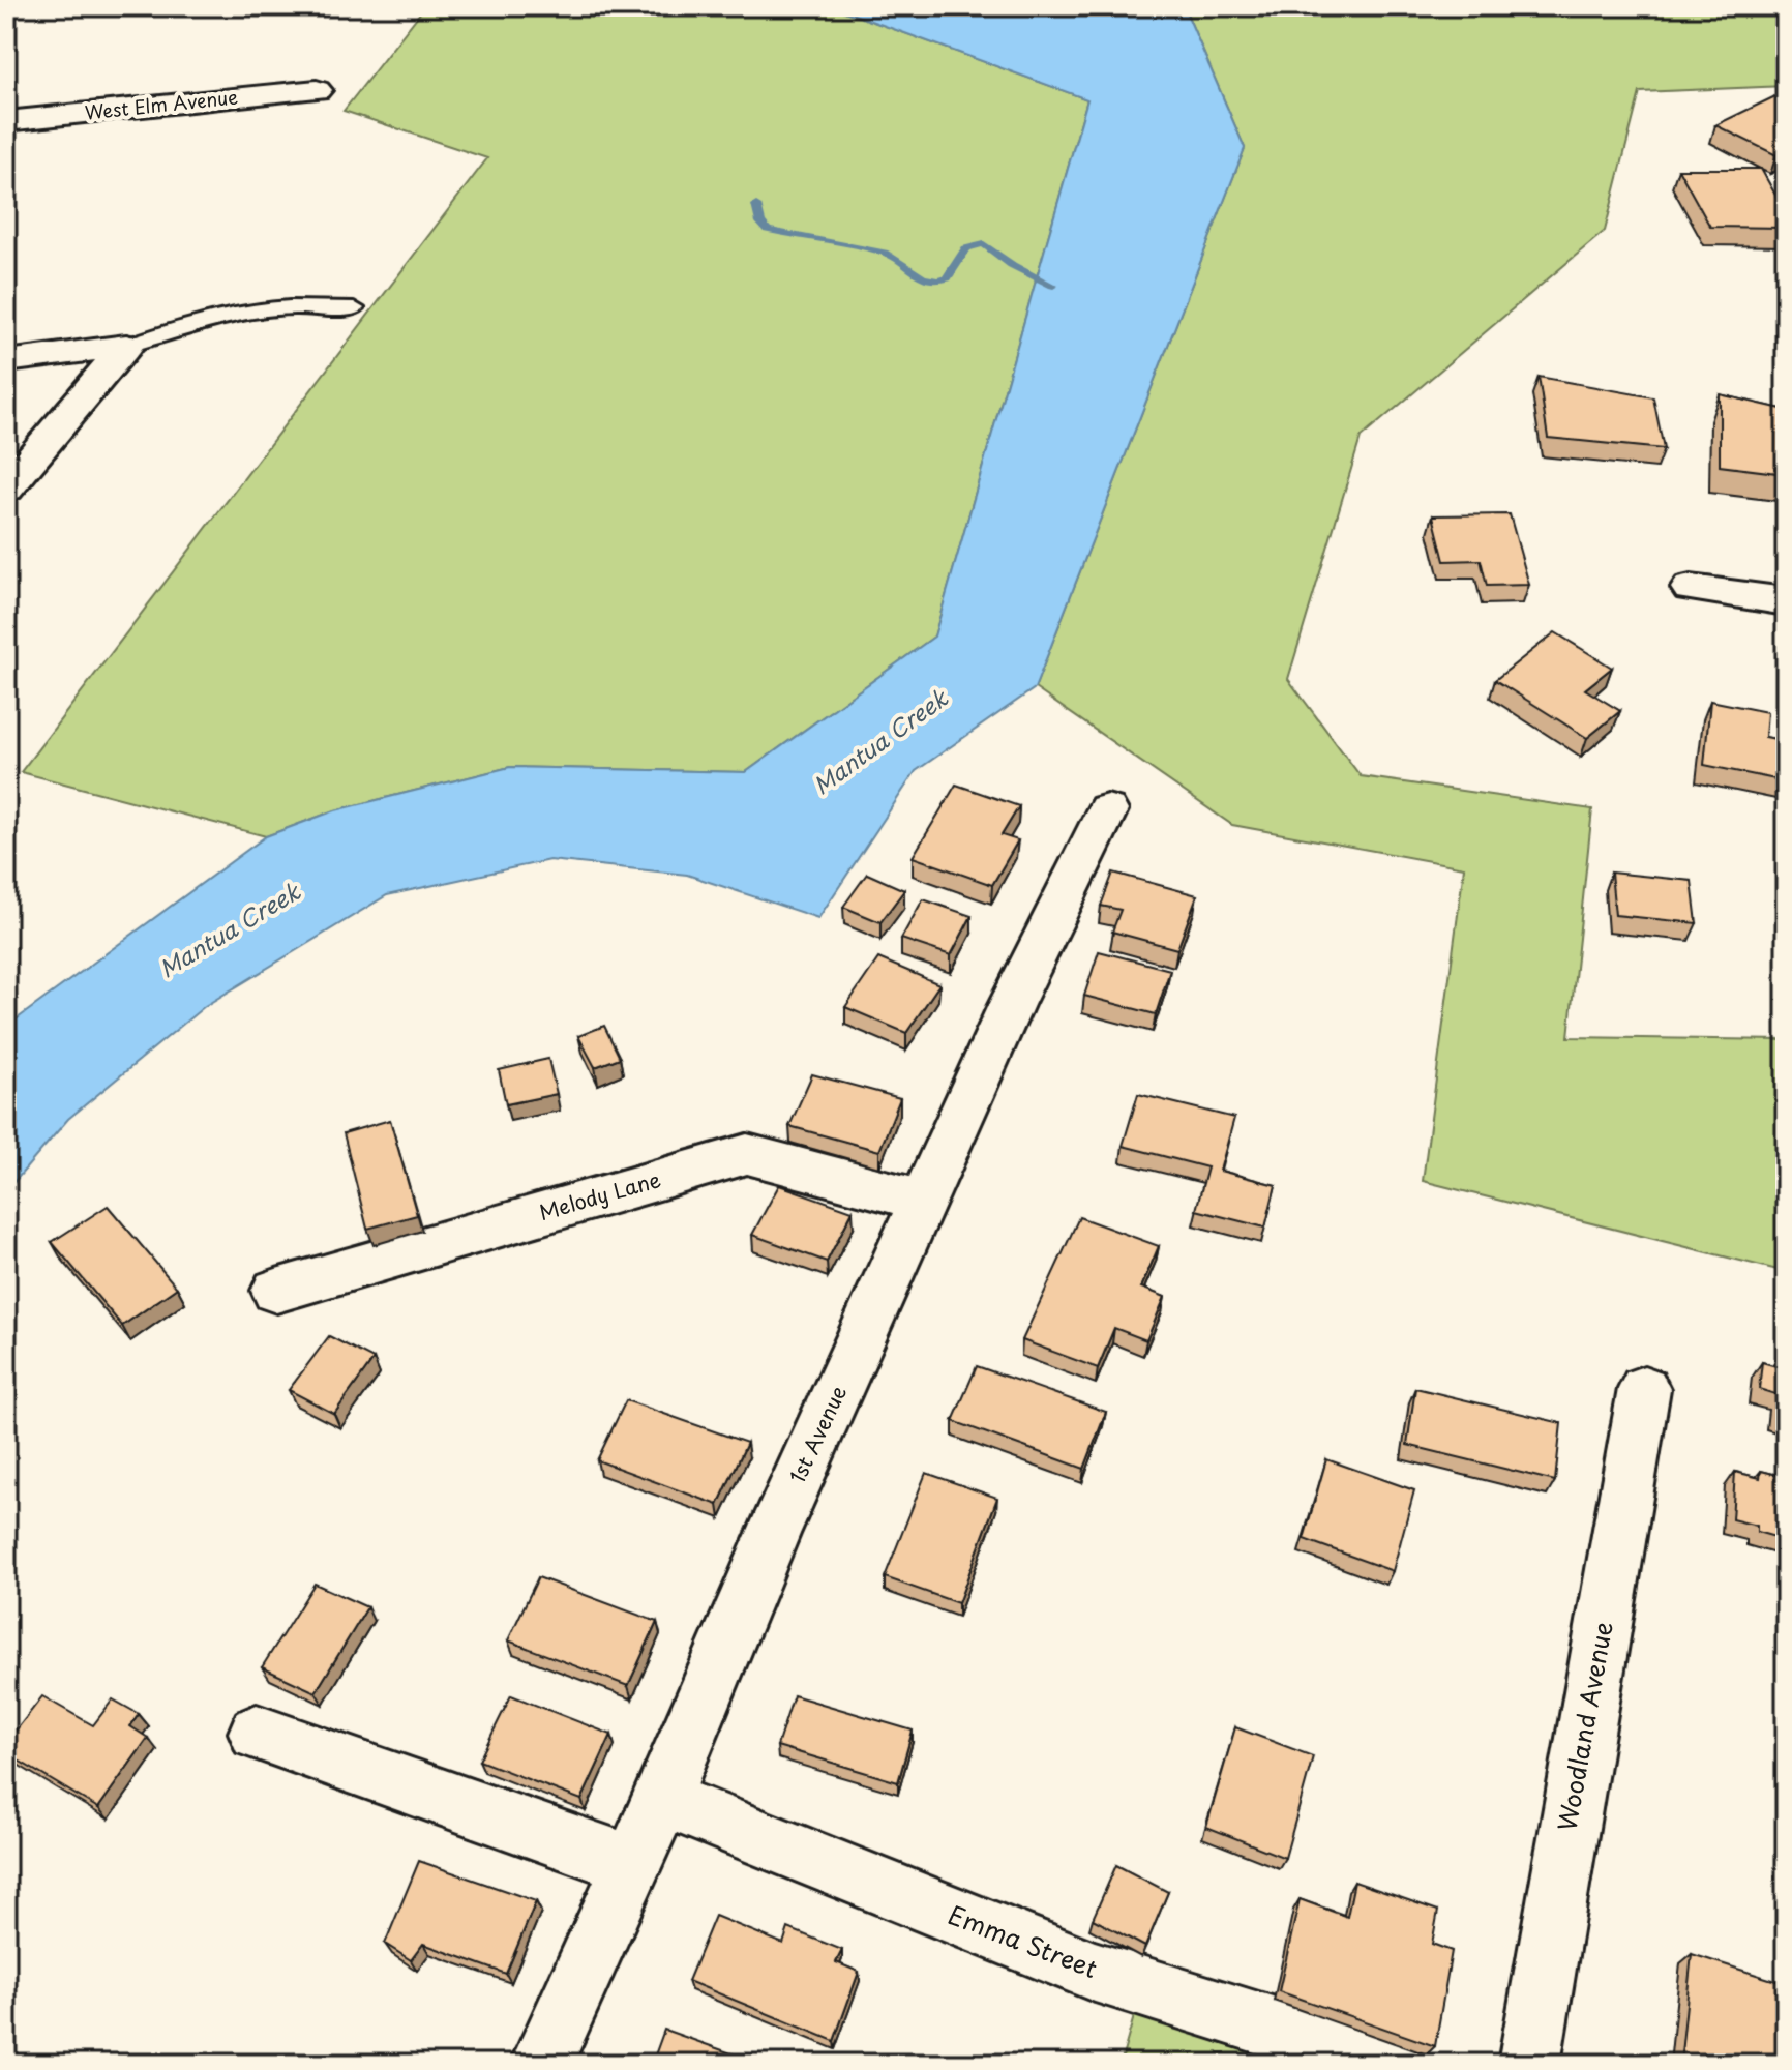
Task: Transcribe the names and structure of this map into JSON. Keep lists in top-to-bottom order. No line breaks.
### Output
{"streets":{"street":["West Elm Avenue","Melody Lane","1st Avenue","Woodland Avenue","Emma Street"]},"crossings":[["Melody Lane","1st Avenue"],["1st Avenue","Emma Street"]],"water":["Mantua Creek"]}
